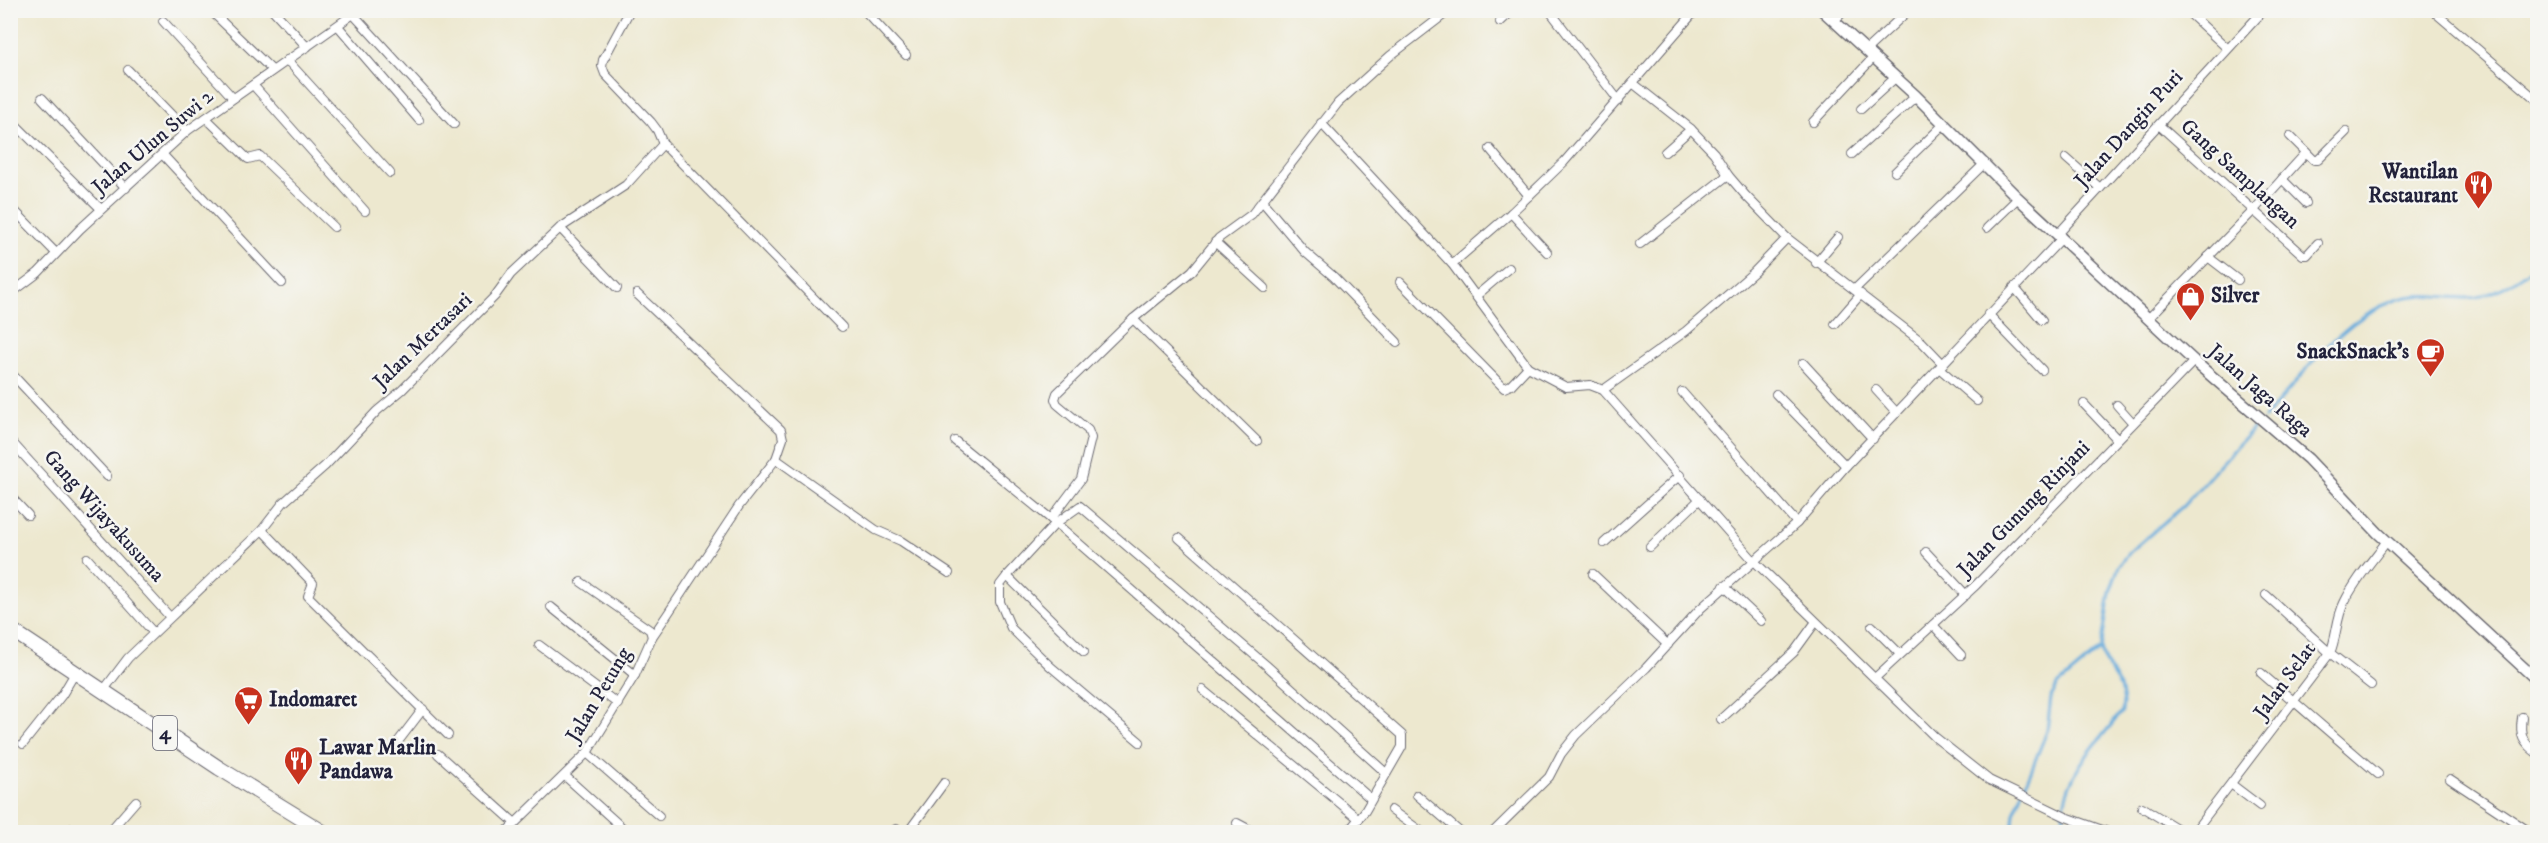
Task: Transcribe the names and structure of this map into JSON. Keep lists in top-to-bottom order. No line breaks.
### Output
{"streets":{"highway":["4"],"street":["Jalan Dangin Puri","Jalan Ulun Suwi 2","Gang Samplangan","Jalan Mertasari","Jalan Jaga Raga","Jalan Gunung Rinjani","Gang Wijayakusuma","Jalan Selat","Jalan Petung"]},"crossings":[["Jalan Dangin Puri","Gang Samplangan"],["Jalan Dangin Puri","Jalan Jaga Raga"],["Jalan Mertasari","Gang Wijayakusuma"],["Jalan Mertasari","4"],["Jalan Jaga Raga","Jalan Gunung Rinjani"],["Jalan Jaga Raga","Jalan Selat"]],"places":{"restaurant":["Wantilan Restaurant","Lawar Marlin Pandawa"],"shop":["Silver"],"cafe":["SnackSnack's"],"supermarket":["Indomaret"]}}
